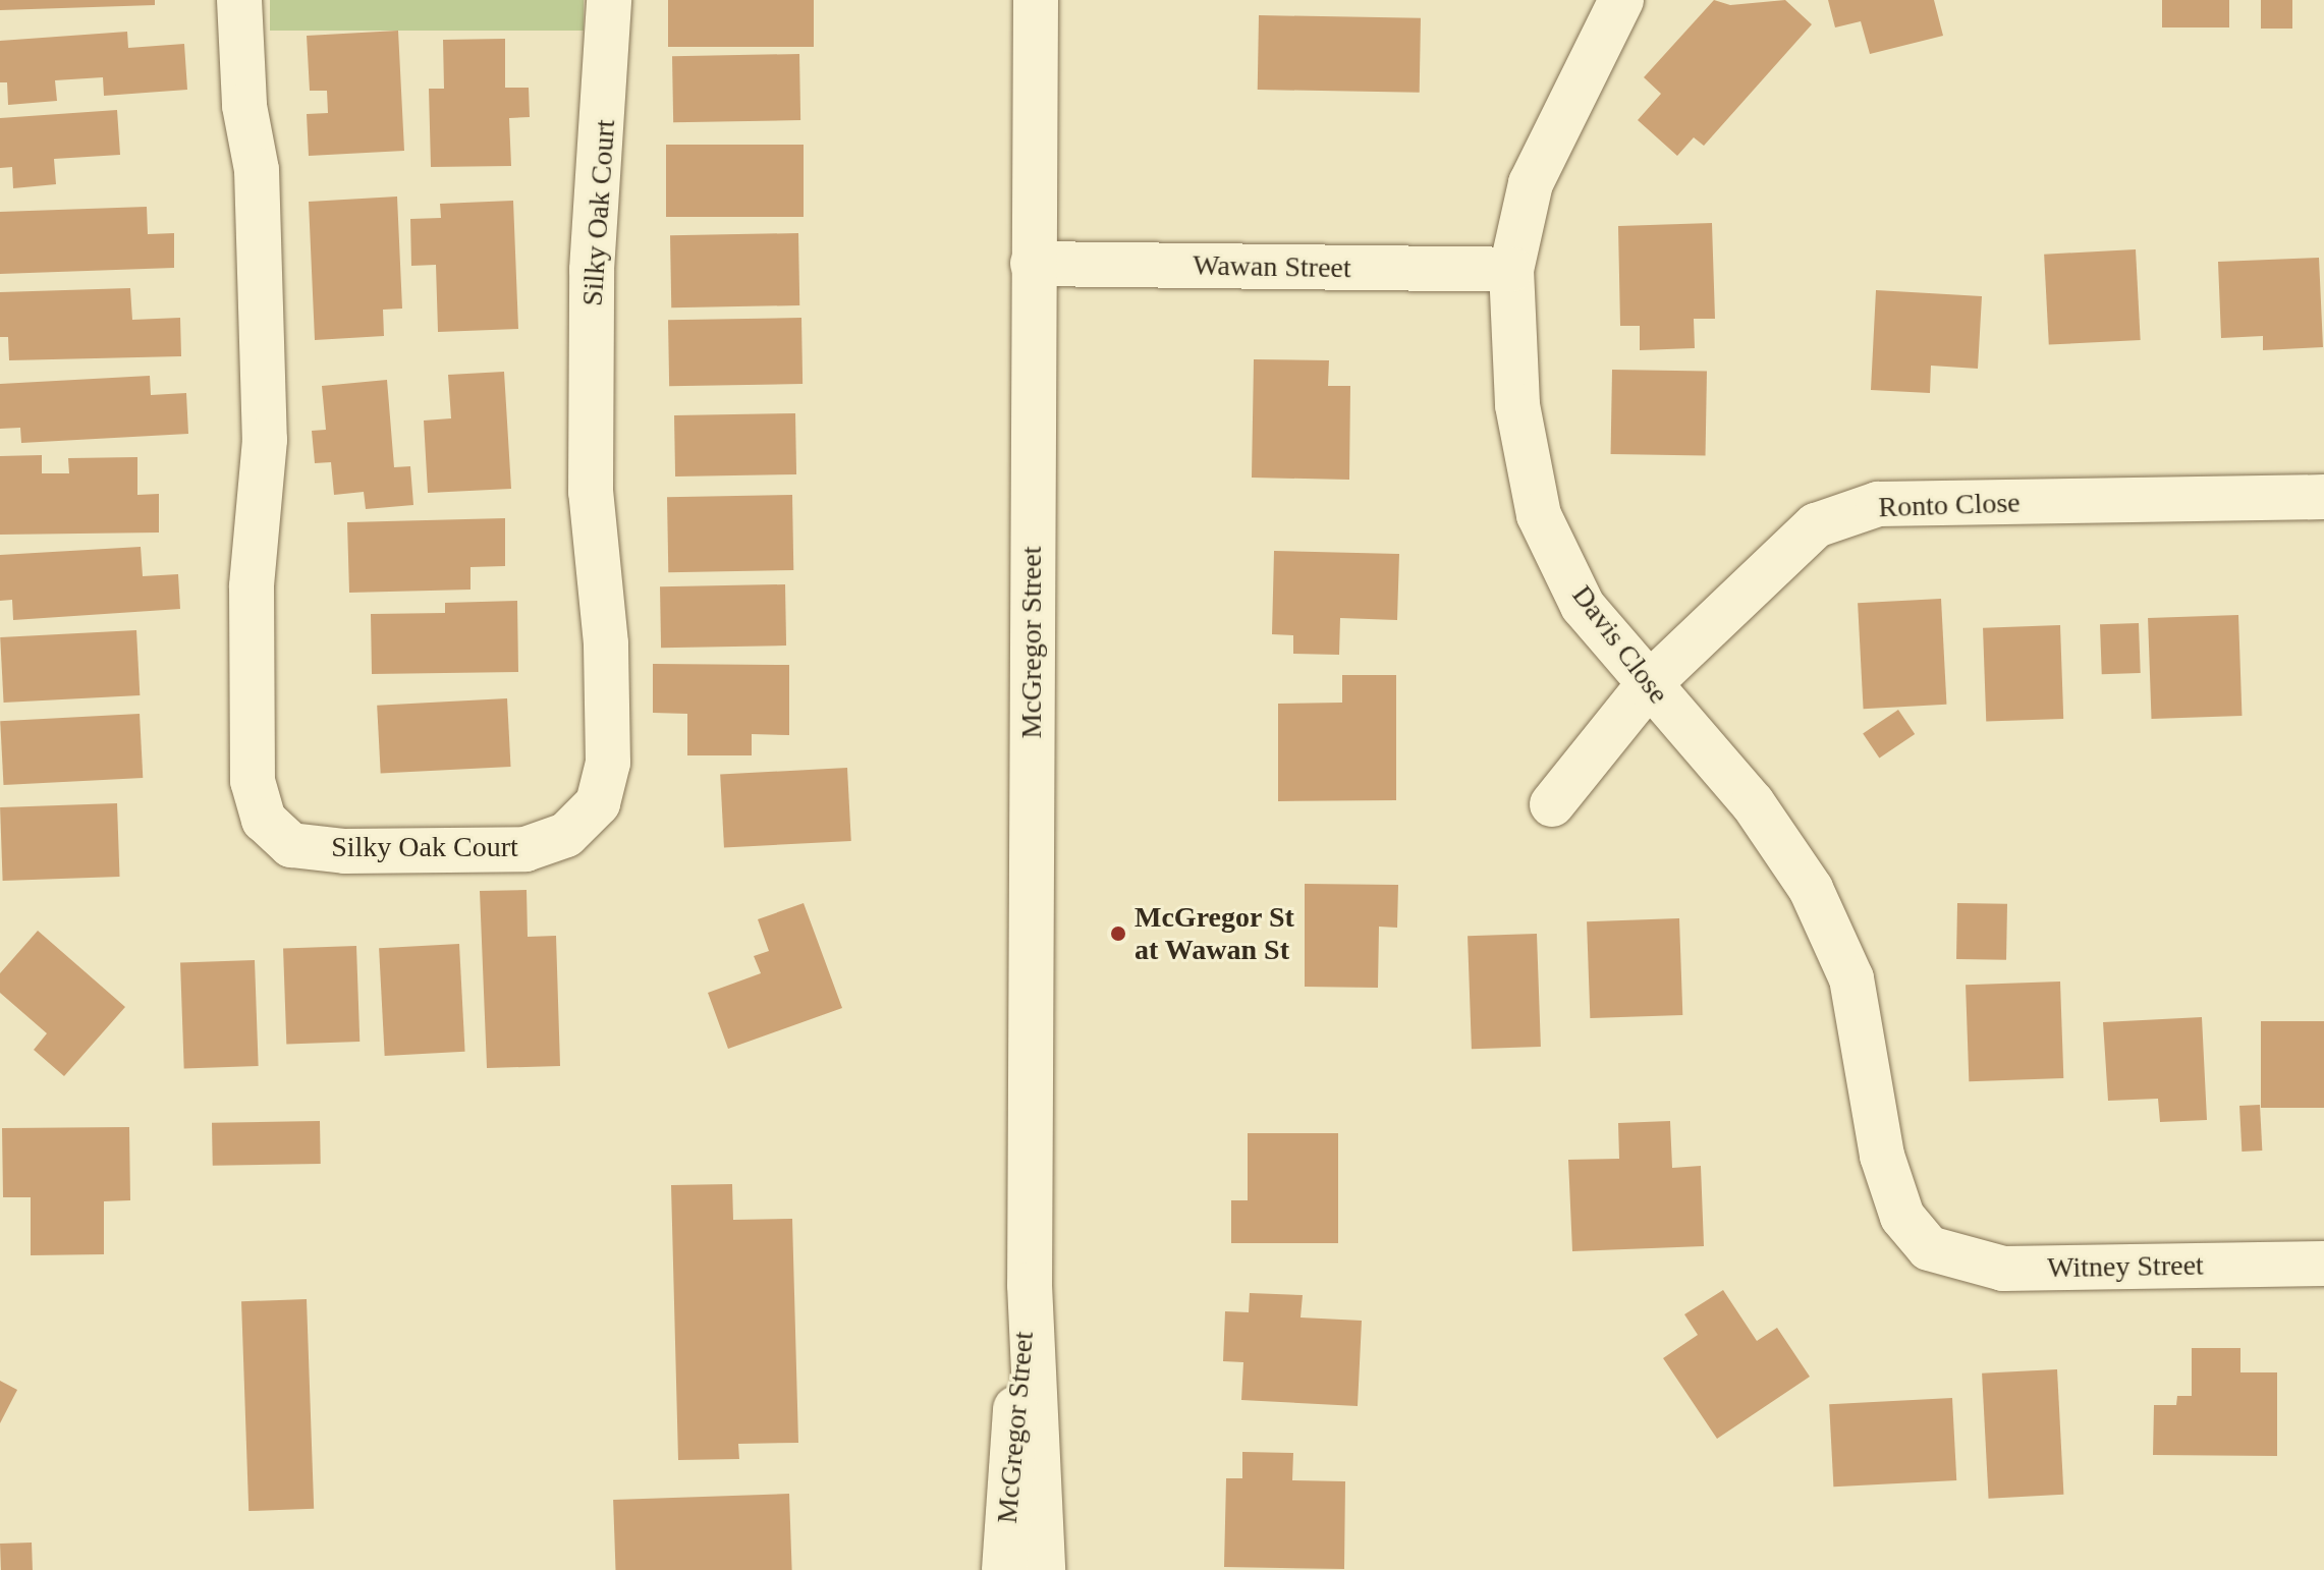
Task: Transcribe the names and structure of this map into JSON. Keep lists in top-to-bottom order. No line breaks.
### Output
{"streets":{"street":["Silky Oak Court","Wawan Street","Ronto Close","McGregor Street","Davis Close","Witney Street"]},"crossings":[["Wawan Street","McGregor Street"],["Wawan Street","Davis Close"],["Ronto Close","Davis Close"],["Davis Close","Witney Street"]],"places":["McGregor St at Wawan St"]}
